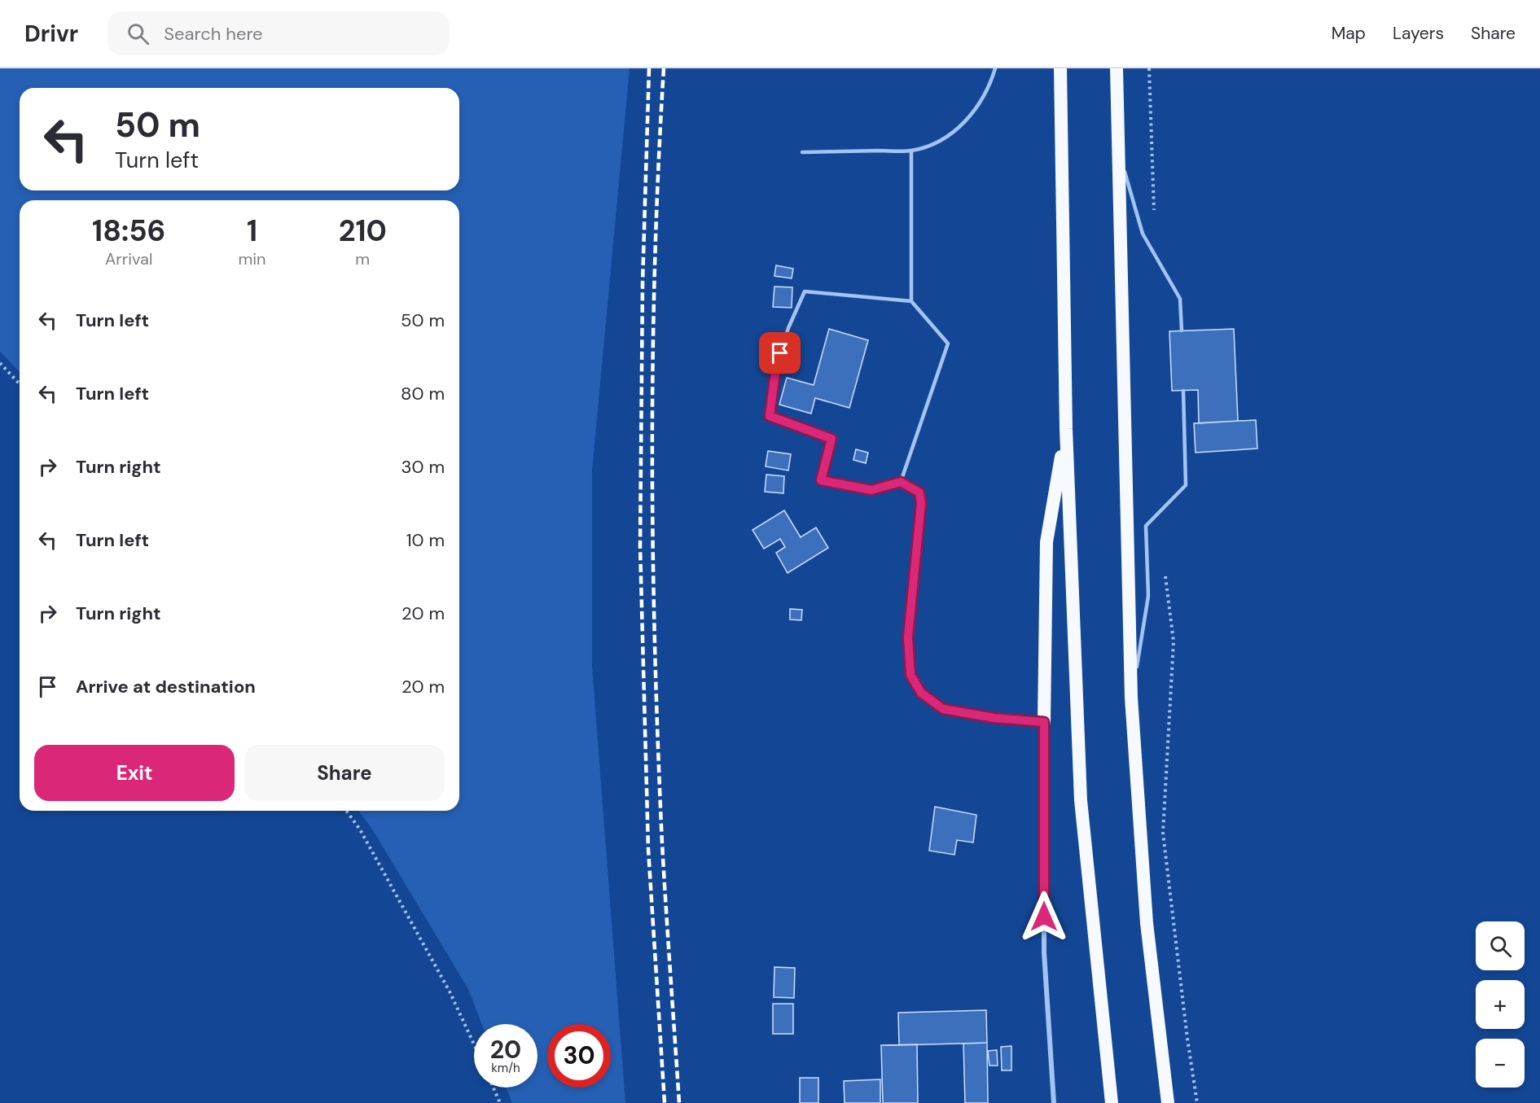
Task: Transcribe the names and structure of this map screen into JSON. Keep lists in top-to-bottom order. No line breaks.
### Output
{"page":{"header":"Drivr","search":"Search here","nav":["Map","Layers","Share"],"turn":["50 m","Turn left"],"eta":["18:56","Arrival","1","min","210","m"],"list":[{"name":"Turn left","value":"50 m"},{"name":"Turn left","value":"80 m"},{"name":"Turn right","value":"30 m"},{"name":"Turn left","value":"10 m"},{"name":"Turn right","value":"20 m"},{"name":"Arrive at destination","value":"20 m"}],"buttons":["Exit","Share"],"map_buttons":["+","−"],"speed":"20 km/h","limit":"30"}}
